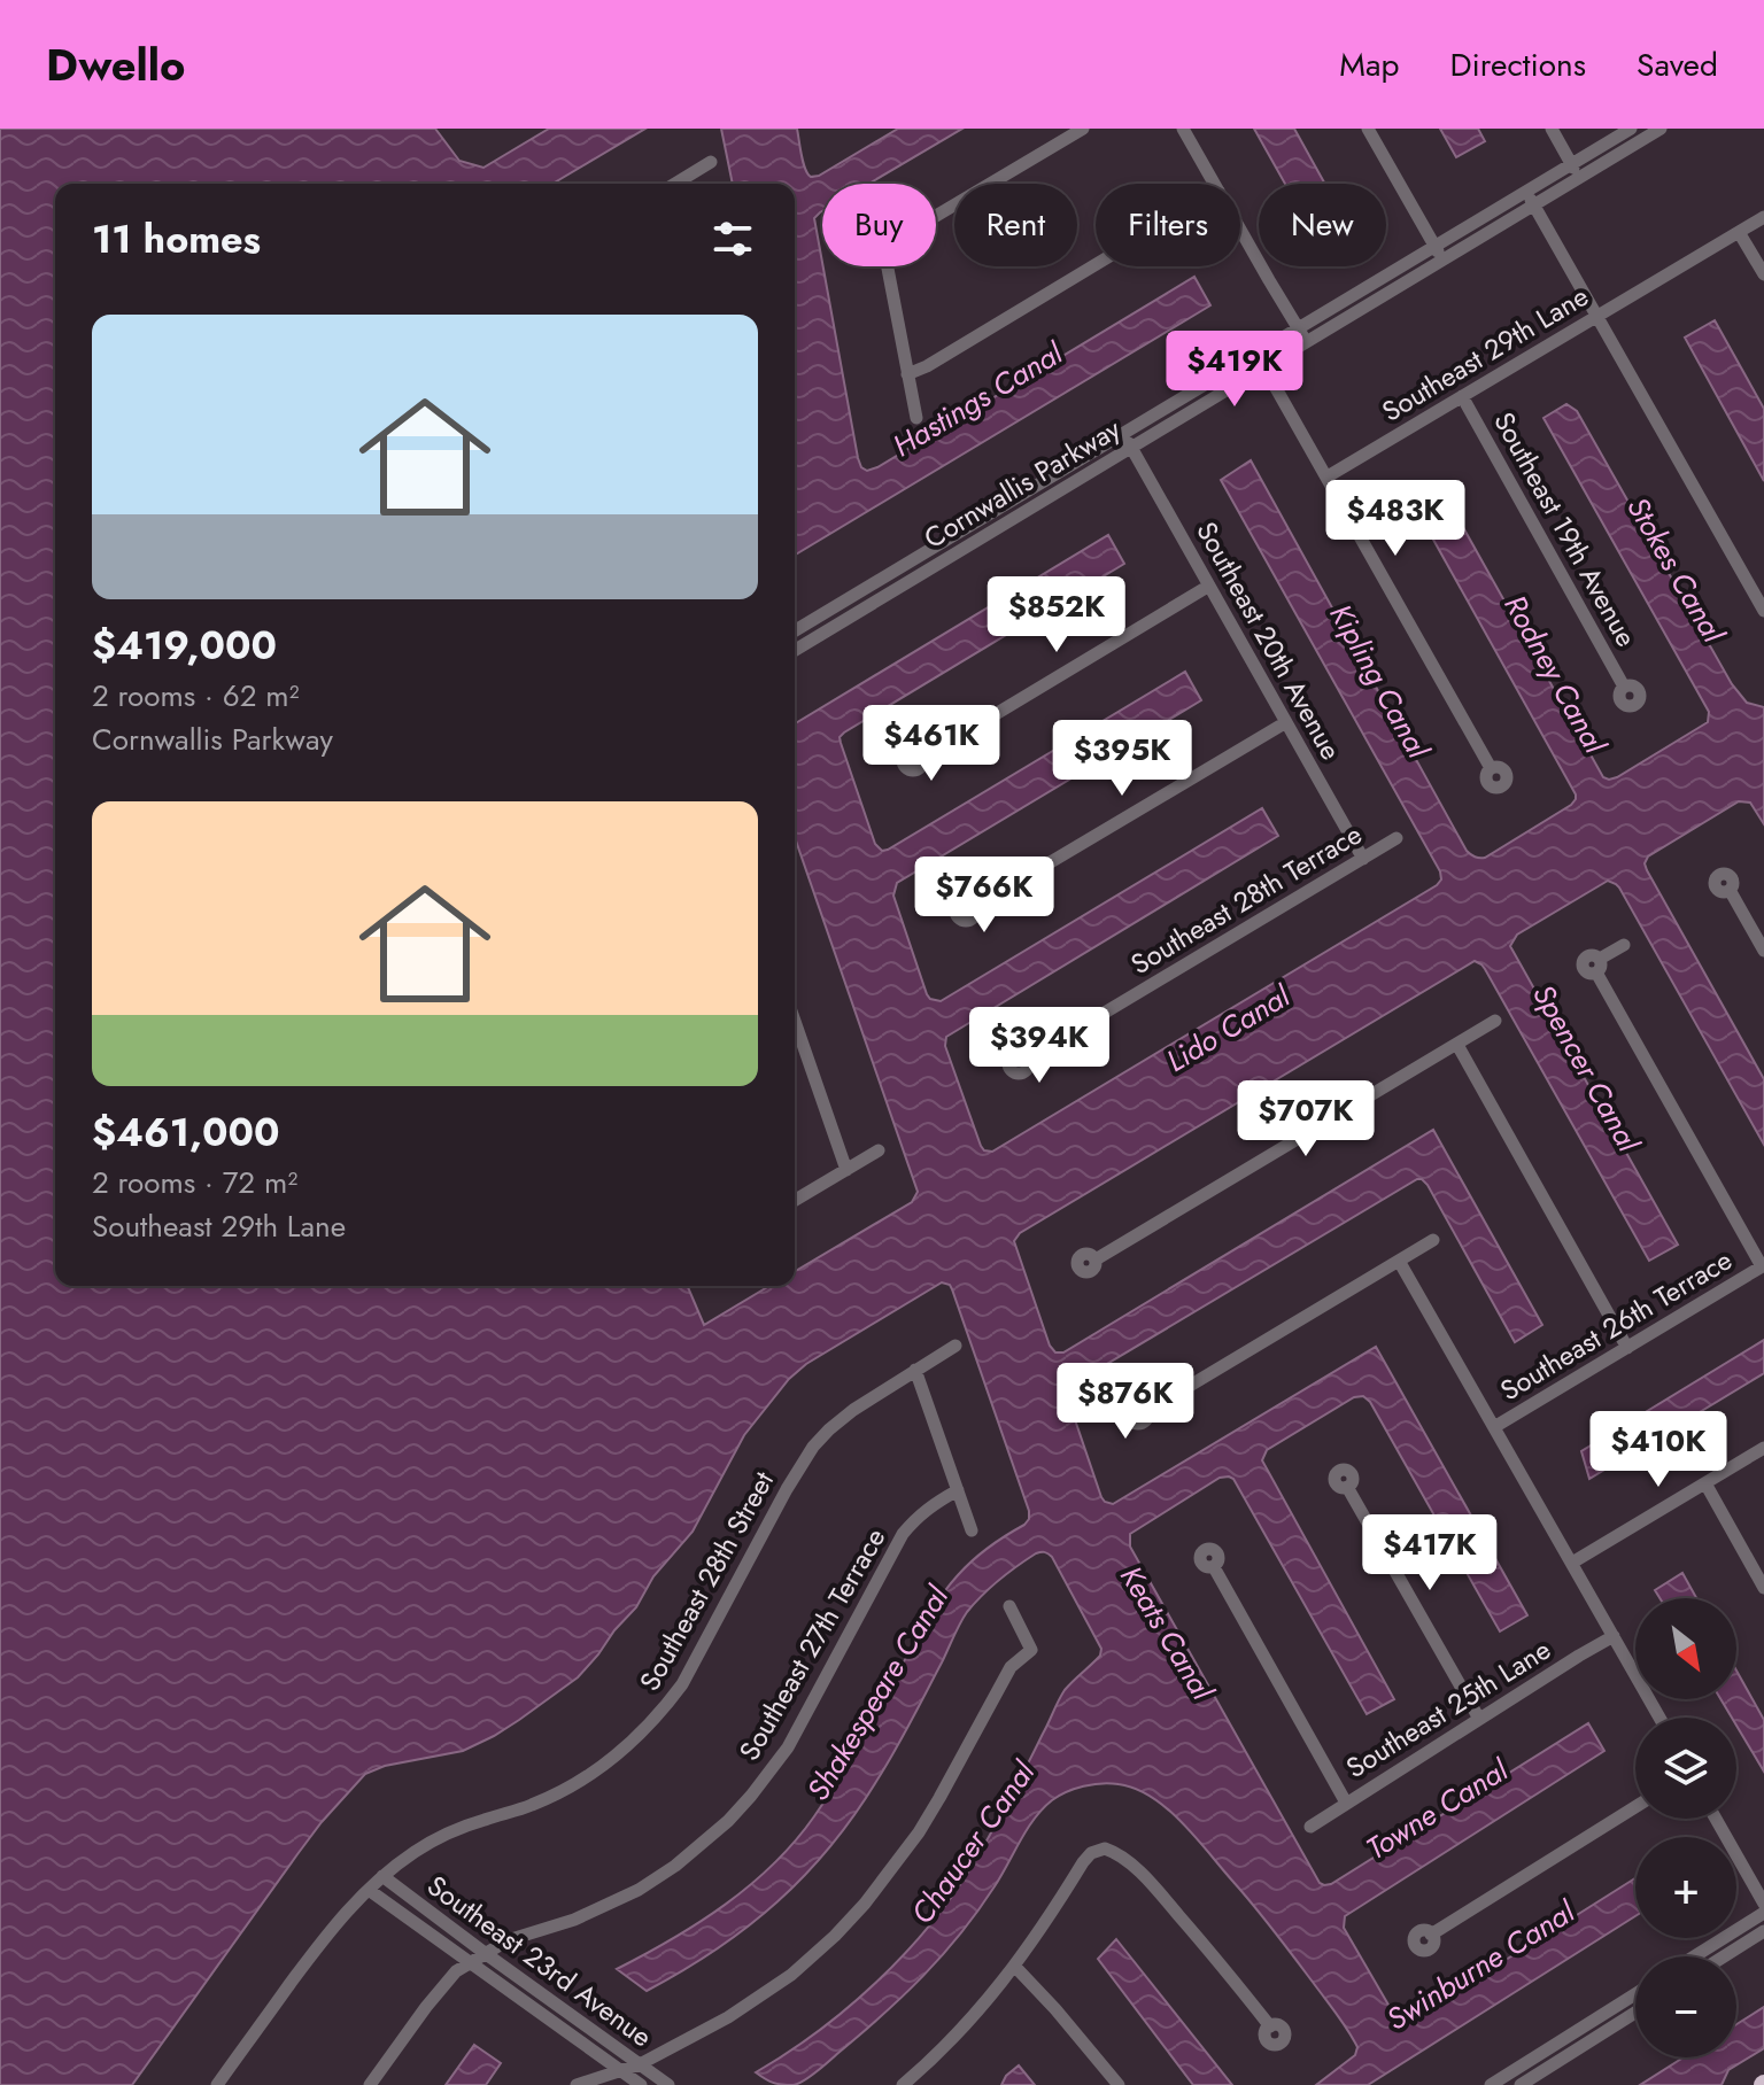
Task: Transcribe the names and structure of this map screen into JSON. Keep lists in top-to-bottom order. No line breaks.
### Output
{"streets":{"street":["Southeast 29th Lane","Cornwallis Parkway","Southeast 19th Avenue","Southeast 20th Avenue","Southeast 28th Terrace","Southeast 26th Terrace","Southeast 28th Street","Southeast 27th Terrace","Southeast 25th Lane","Southeast 23rd Avenue"]},"crossings":[["Southeast 29th Lane","Southeast 19th Avenue"],["Cornwallis Parkway","Southeast 20th Avenue"],["Southeast 20th Avenue","Southeast 28th Terrace"],["Southeast 28th Street","Southeast 23rd Avenue"],["Southeast 27th Terrace","Southeast 23rd Avenue"]],"water":["Hastings Canal","Stokes Canal","Rodney Canal","Kipling Canal","Lido Canal","Spencer Canal","Keats Canal","Shakespeare Canal","Towne Canal","Chaucer Canal","Swinburne Canal"],"north":"bottom right","page":{"header":"Dwello","nav":["Map","Directions","Saved"],"chip":["Buy","Rent","Filters","New"],"heading":"11 homes","list":[{"name":"$419,000","note":"2 rooms · 62 m² · Cornwallis Parkway"},{"name":"$461,000","note":"2 rooms · 72 m² · Southeast 29th Lane"}],"price":["$419K","$483K","$852K","$461K","$395K","$766K","$394K","$707K","$876K","$410K","$417K"],"map_buttons":["+","−"]}}
